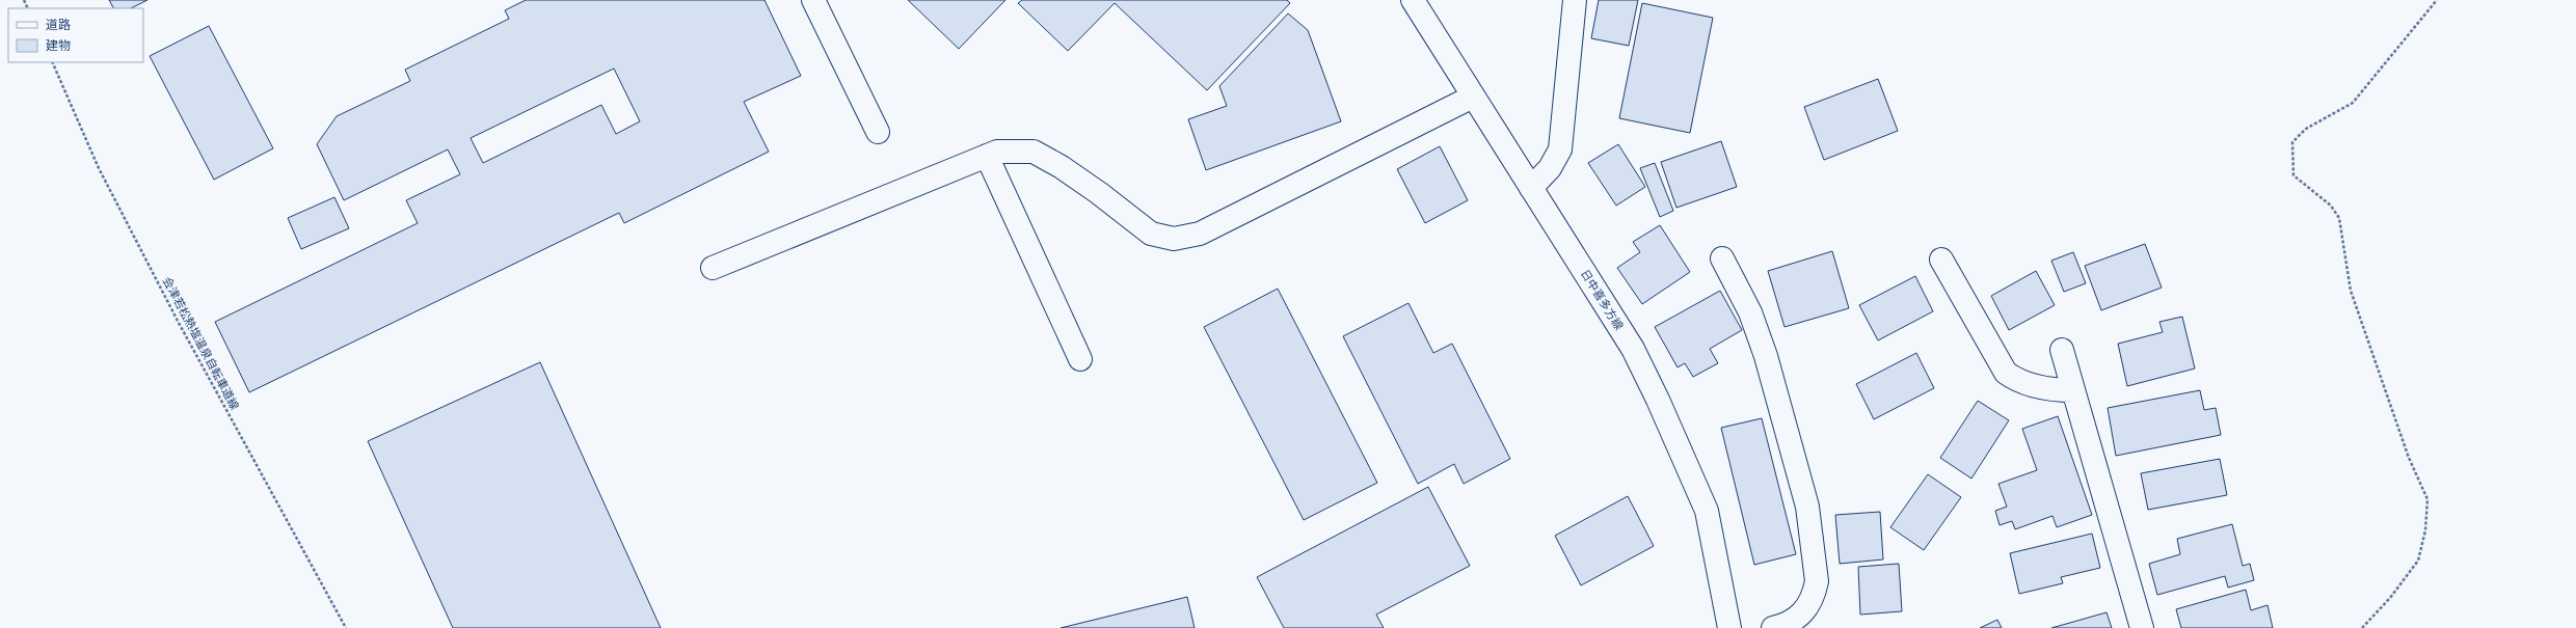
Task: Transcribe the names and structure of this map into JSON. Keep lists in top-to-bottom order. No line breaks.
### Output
{"streets":{"street":["日中喜多方線"],"path":["会津若松熱塩温泉自転車道線"]},"legend":["道路","建物"]}
